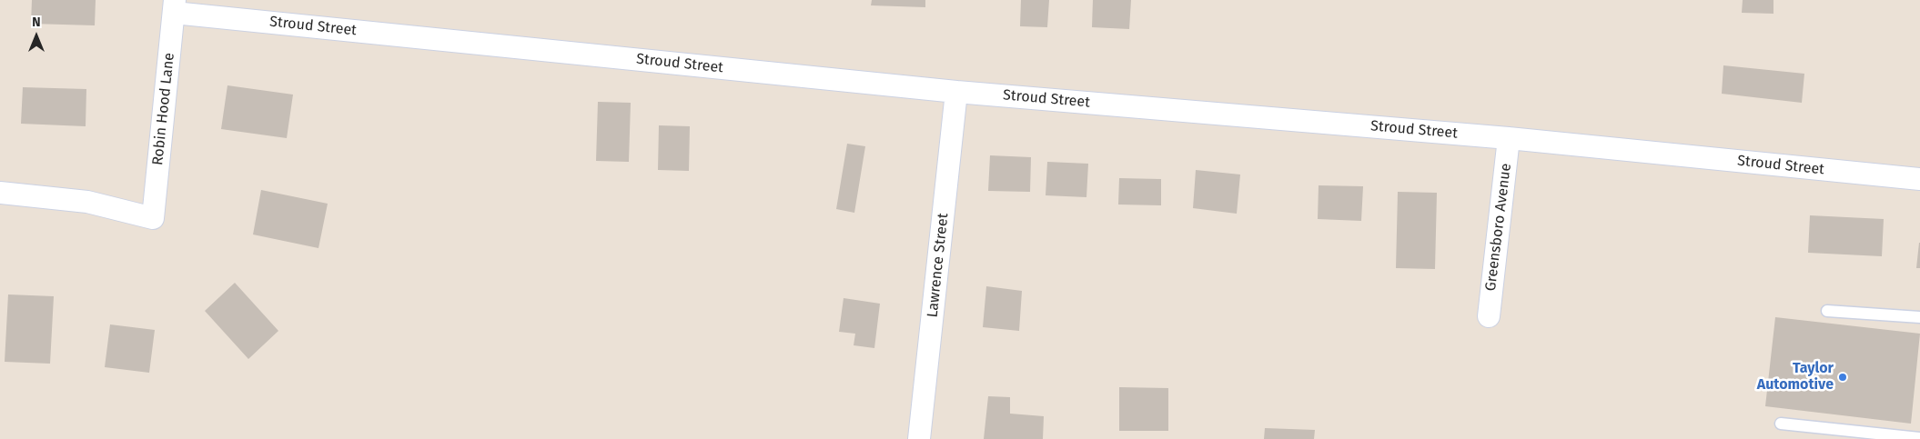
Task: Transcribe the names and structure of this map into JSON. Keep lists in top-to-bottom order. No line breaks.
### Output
{"streets":{"street":["Stroud Street","Robin Hood Lane","Greensboro Avenue","Lawrence Street"]},"crossings":[["Stroud Street","Robin Hood Lane"],["Stroud Street","Greensboro Avenue"],["Stroud Street","Lawrence Street"]],"places":["Taylor Automotive"],"north":"top"}
